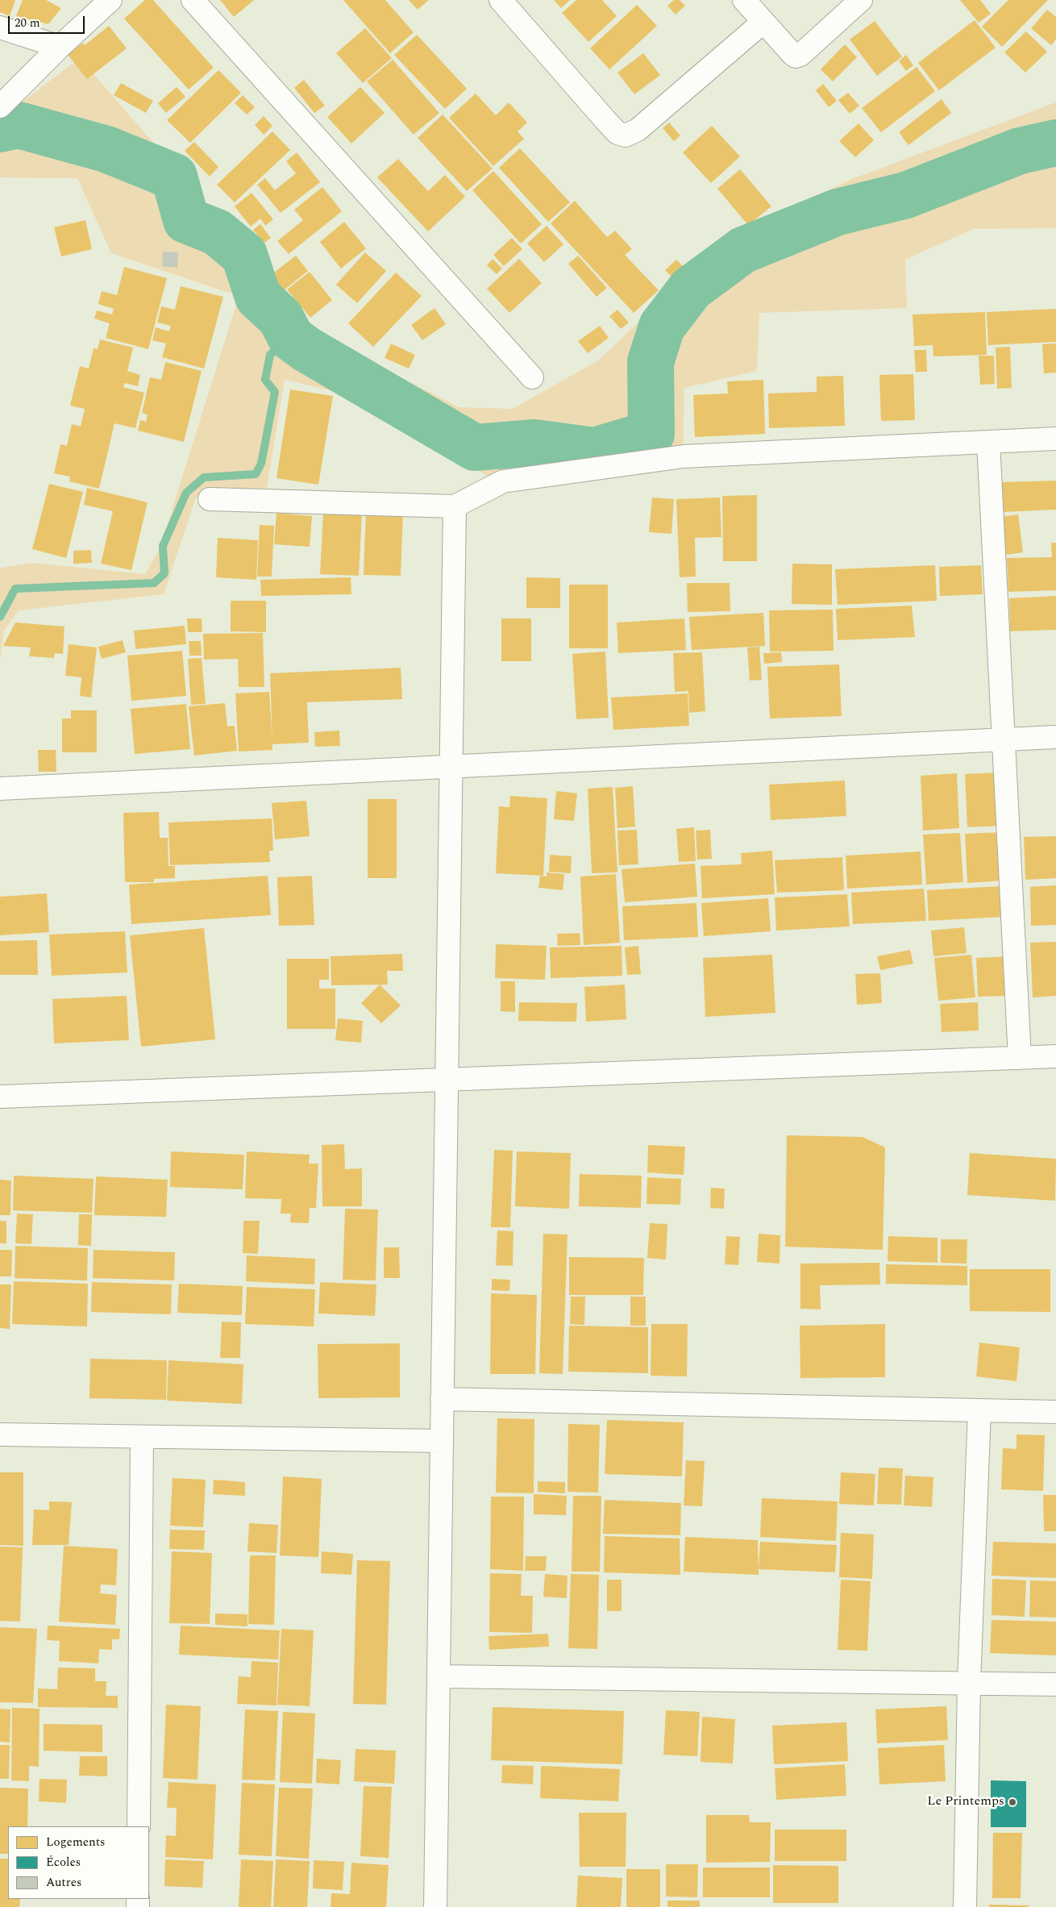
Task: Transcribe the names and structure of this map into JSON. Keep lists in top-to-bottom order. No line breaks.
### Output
{"places":["Le Printemps"],"legend":["Logements","Écoles","Autres"],"scale_bar":"20 m"}
